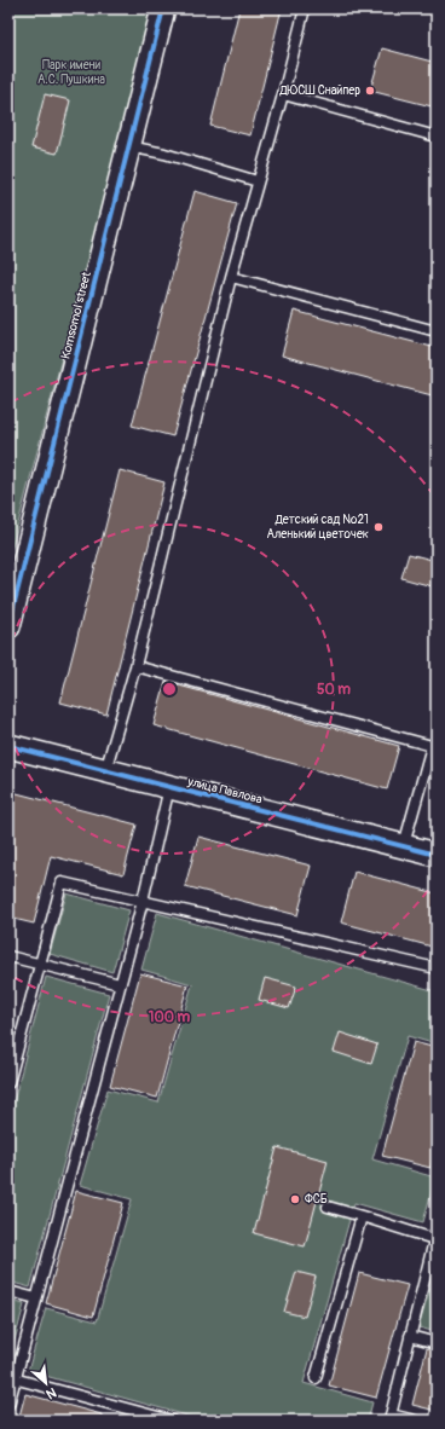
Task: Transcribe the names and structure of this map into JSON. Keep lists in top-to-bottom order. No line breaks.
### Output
{"streets":{"street":["Komsomol street","улица Павлова"]},"parks":["Парк имени А.С. Пушкина"],"places":["ДЮСШ Снайпер","Детский сад №21 Аленький цветочек","ФСБ"],"north":"bottom right","rings":["50 m","100 m"]}
